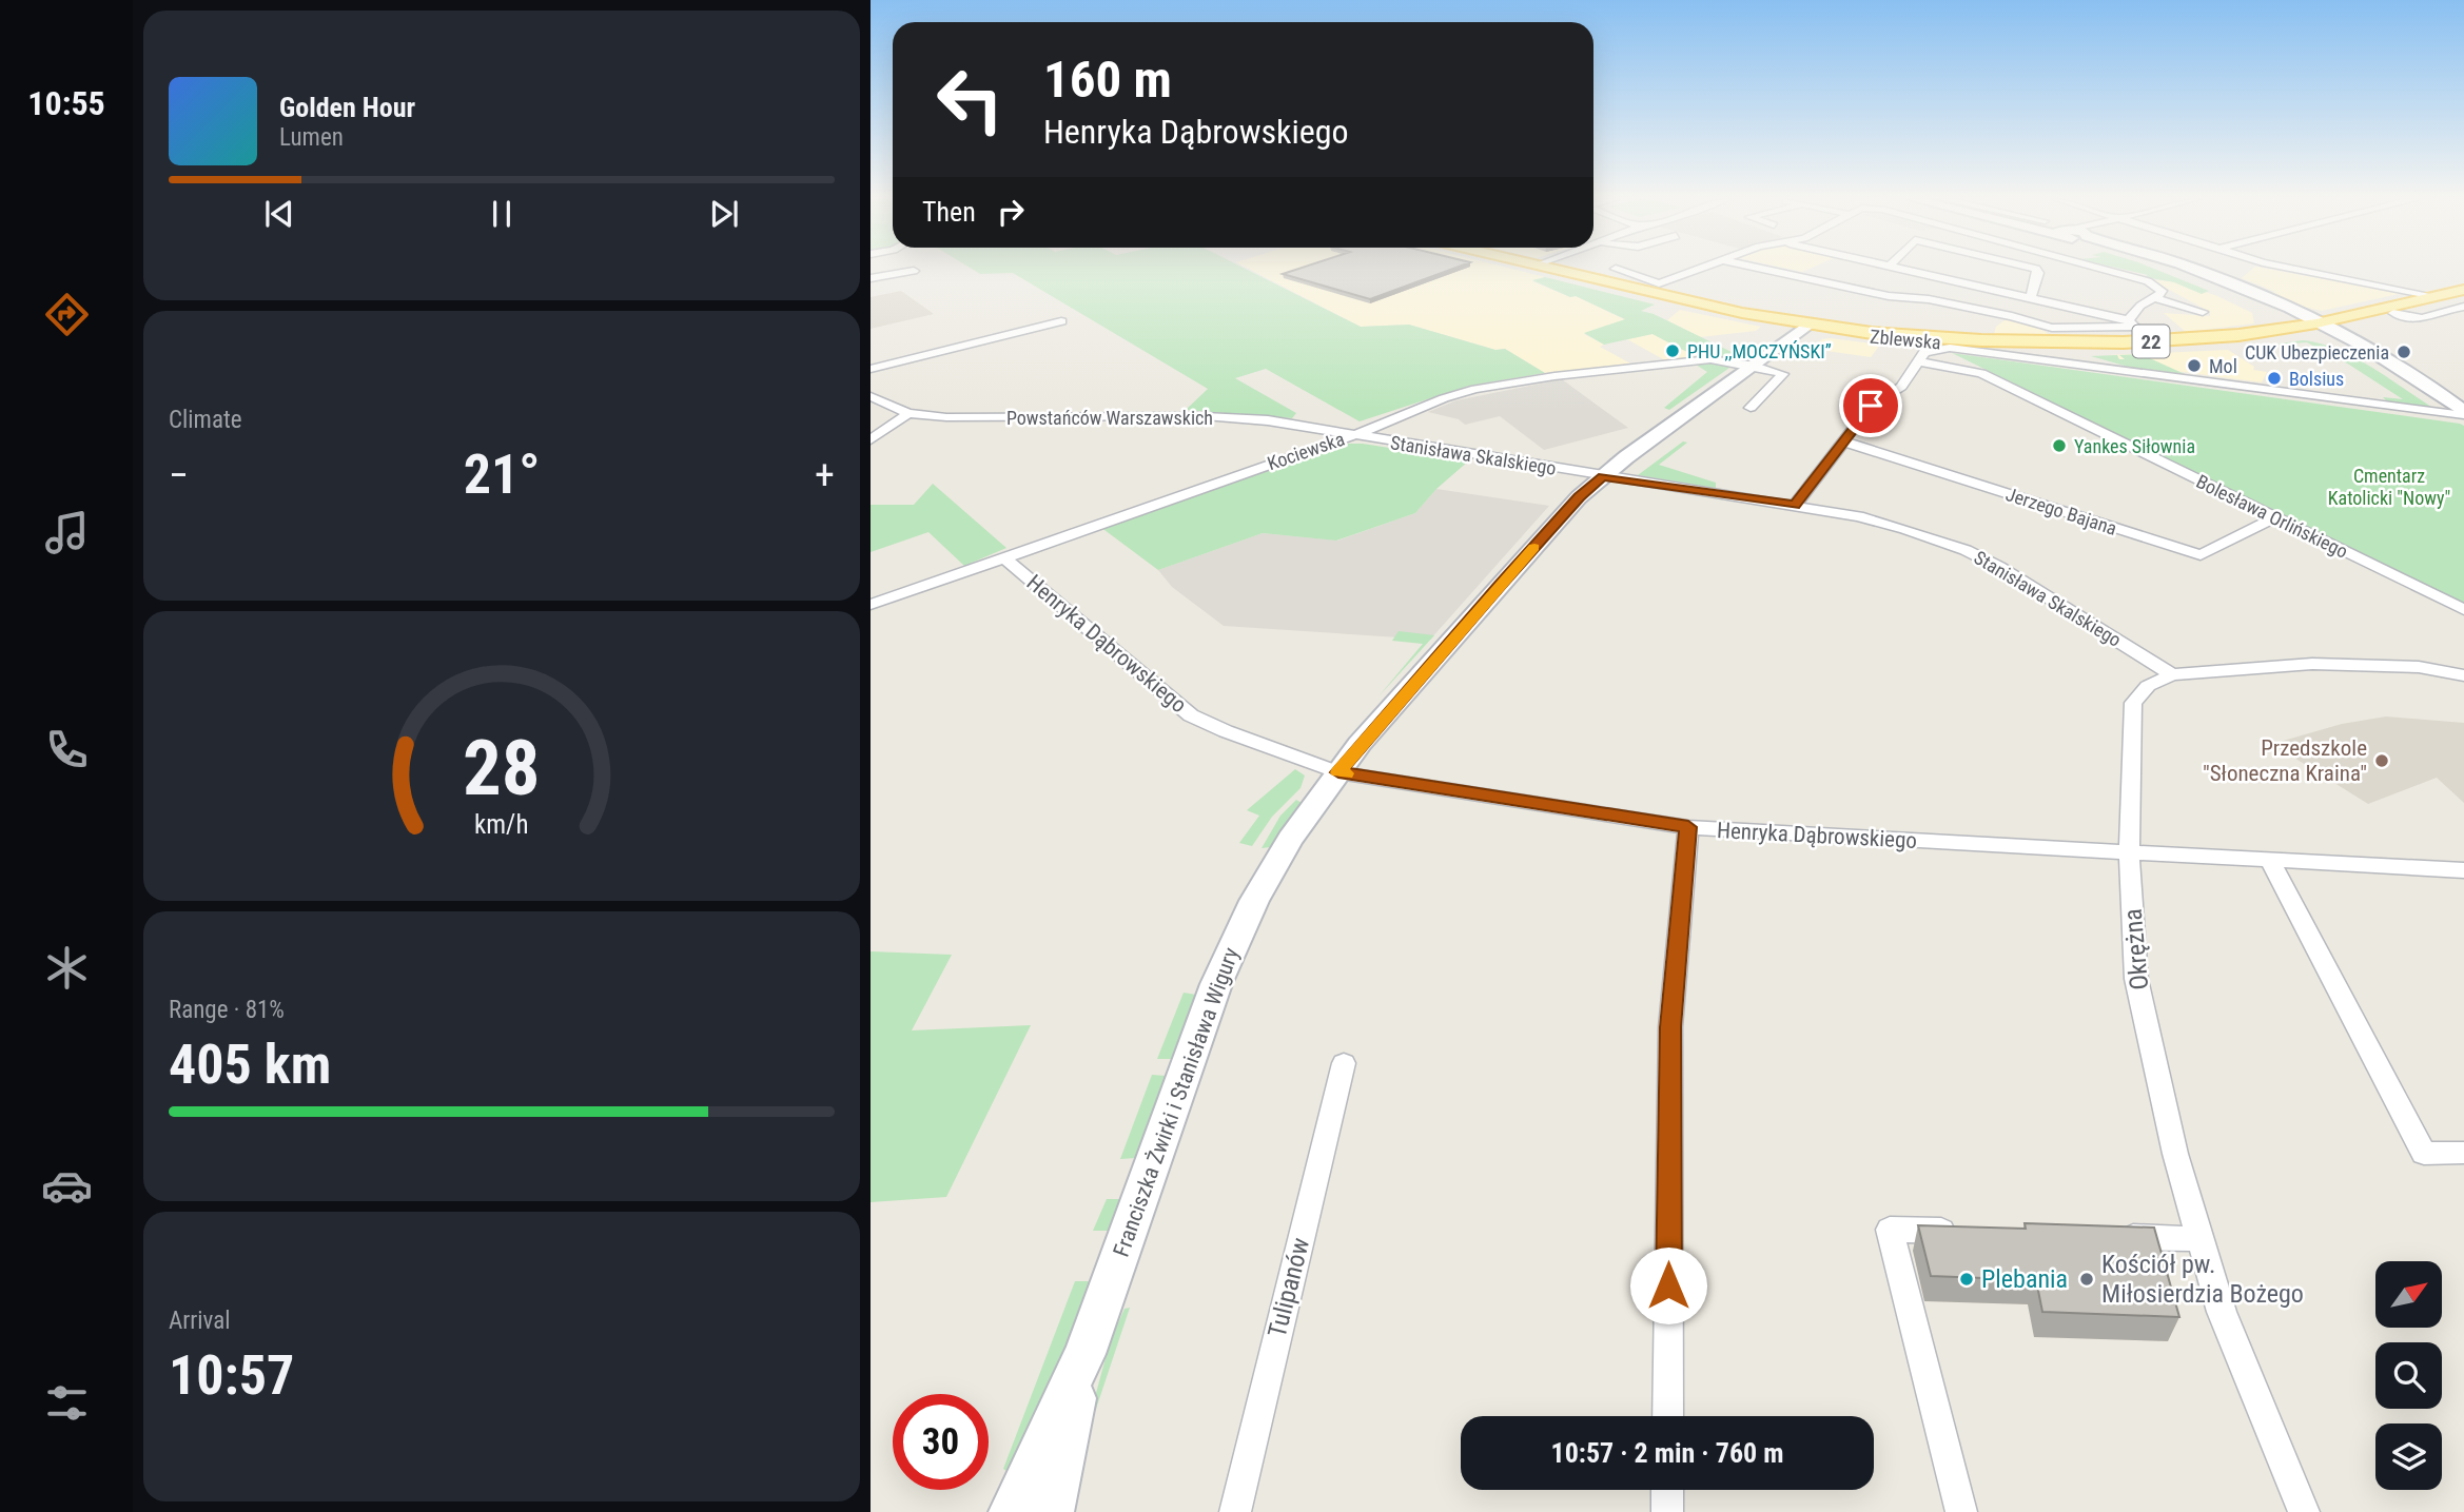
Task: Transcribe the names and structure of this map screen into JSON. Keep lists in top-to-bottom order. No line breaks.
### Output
{"streets":{"main road":["Zblewska","22","Franciszka Żwirki i Stanisława Wigury"],"street":["Powstańców Warszawskich","Kociewska","Stanisława Skalskiego","Jerzego Bajana","Bolesława Orlińskiego","Henryka Dąbrowskiego","Okrężna","Tulipanów"]},"crossings":[["Zblewska","22"],["Zblewska","Franciszka Żwirki i Stanisława Wigury"],["Powstańców Warszawskich","Kociewska"],["Powstańców Warszawskich","Stanisława Skalskiego"],["Kociewska","Stanisława Skalskiego"],["Kociewska","Henryka Dąbrowskiego"],["Kociewska","Franciszka Żwirki i Stanisława Wigury"],["Stanisława Skalskiego","Okrężna"],["Stanisława Skalskiego","Franciszka Żwirki i Stanisława Wigury"],["Jerzego Bajana","Bolesława Orlińskiego"],["Henryka Dąbrowskiego","Okrężna"],["Henryka Dąbrowskiego","Franciszka Żwirki i Stanisława Wigury"]],"parks":["Cmentarz Katolicki \"Nowy\""],"places":["PHU ,,MOCZYŃSKI”","CUK Ubezpieczenia","Mol","Bolsius","Yankes Siłownia","Przedszkole \"Słoneczna Kraina\"","Plebania","Kościół pw. Miłosierdzia Bożego"],"north":"top right","page":{"tabs":"10:55","turn":["160 m","Henryka Dąbrowskiego"],"song":["Golden Hour","Lumen"],"then":"Then","tile":["Climate",["Range · 81%","405 km"],["Arrival","10:57"]],"heat":["−","21°","+"],"limit":"30","trip":"10:57 · 2 min · 760 m","gauge":["28","km/h"]}}
